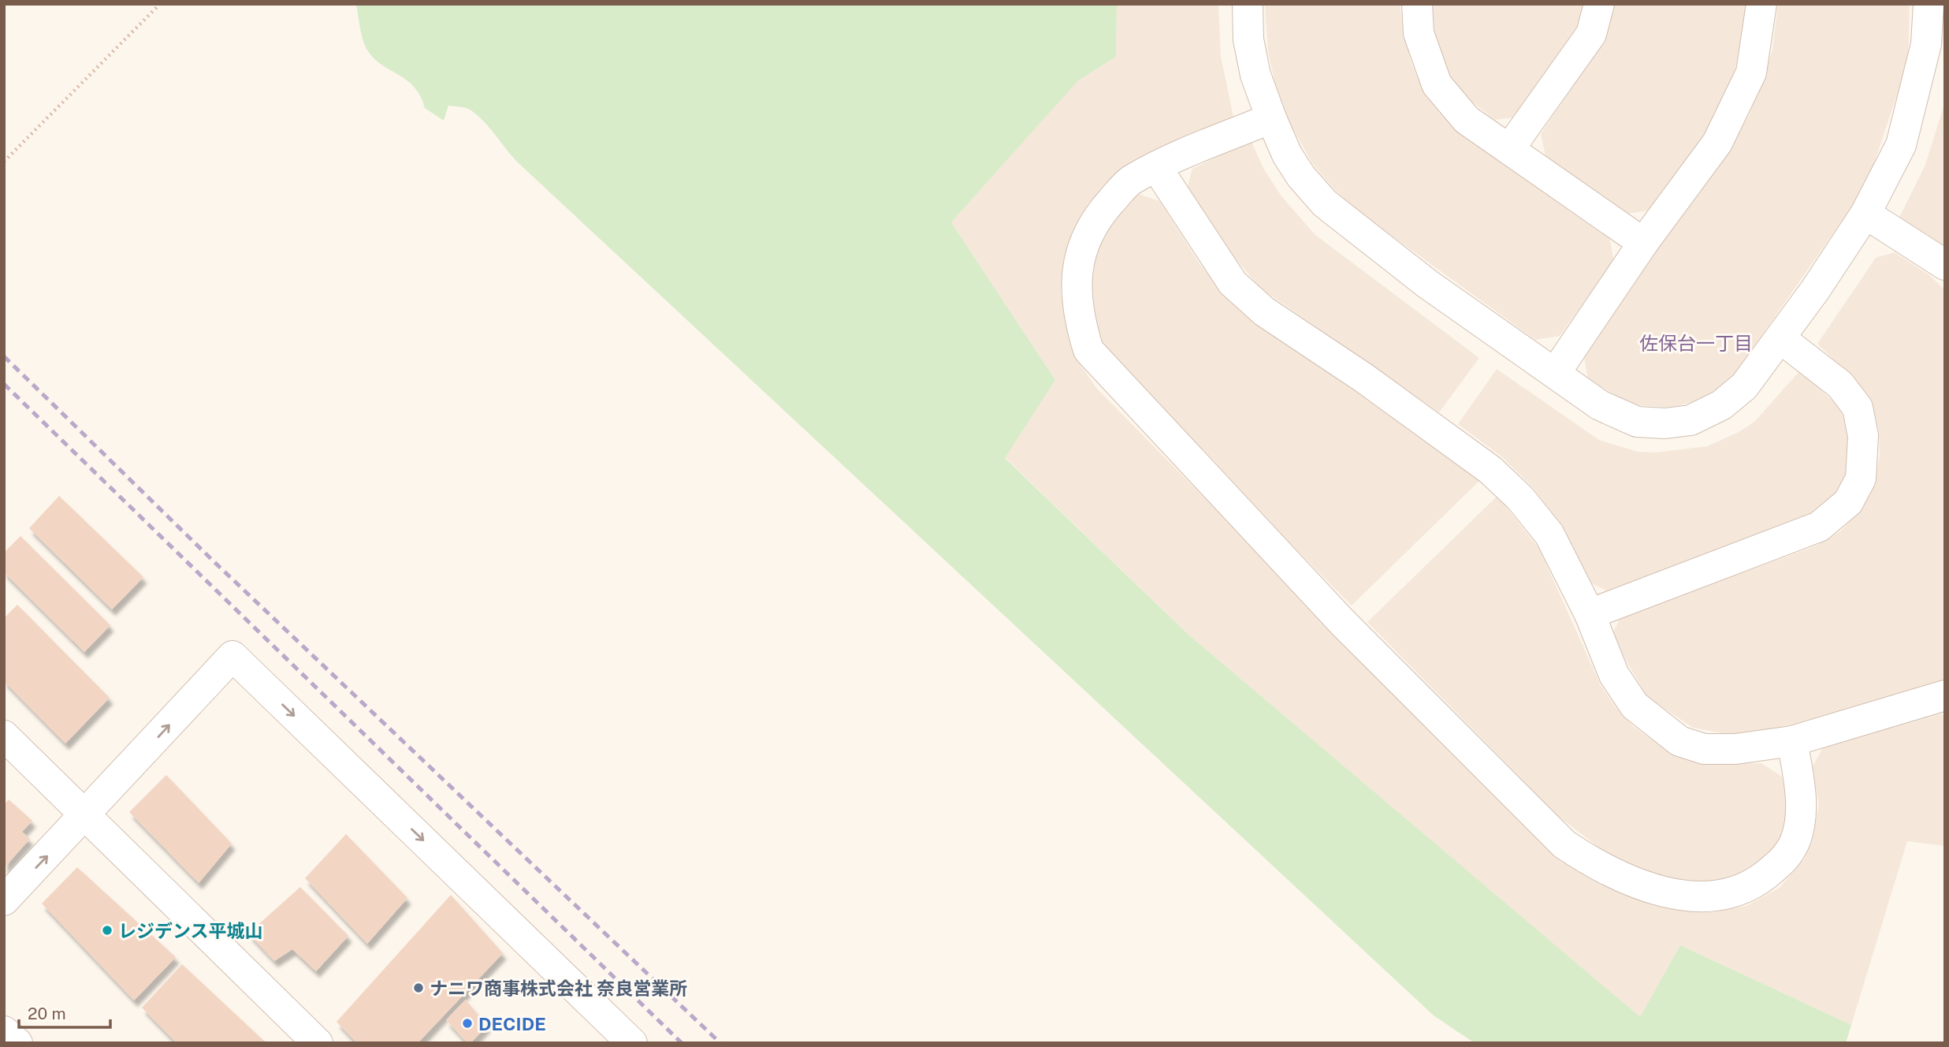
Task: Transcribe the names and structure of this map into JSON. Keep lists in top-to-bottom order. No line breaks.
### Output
{"districts":["佐保台一丁目"],"places":["レジデンス平城山","ナニワ商事株式会社 奈良営業所","DECIDE"],"scale_bar":"20 m"}
